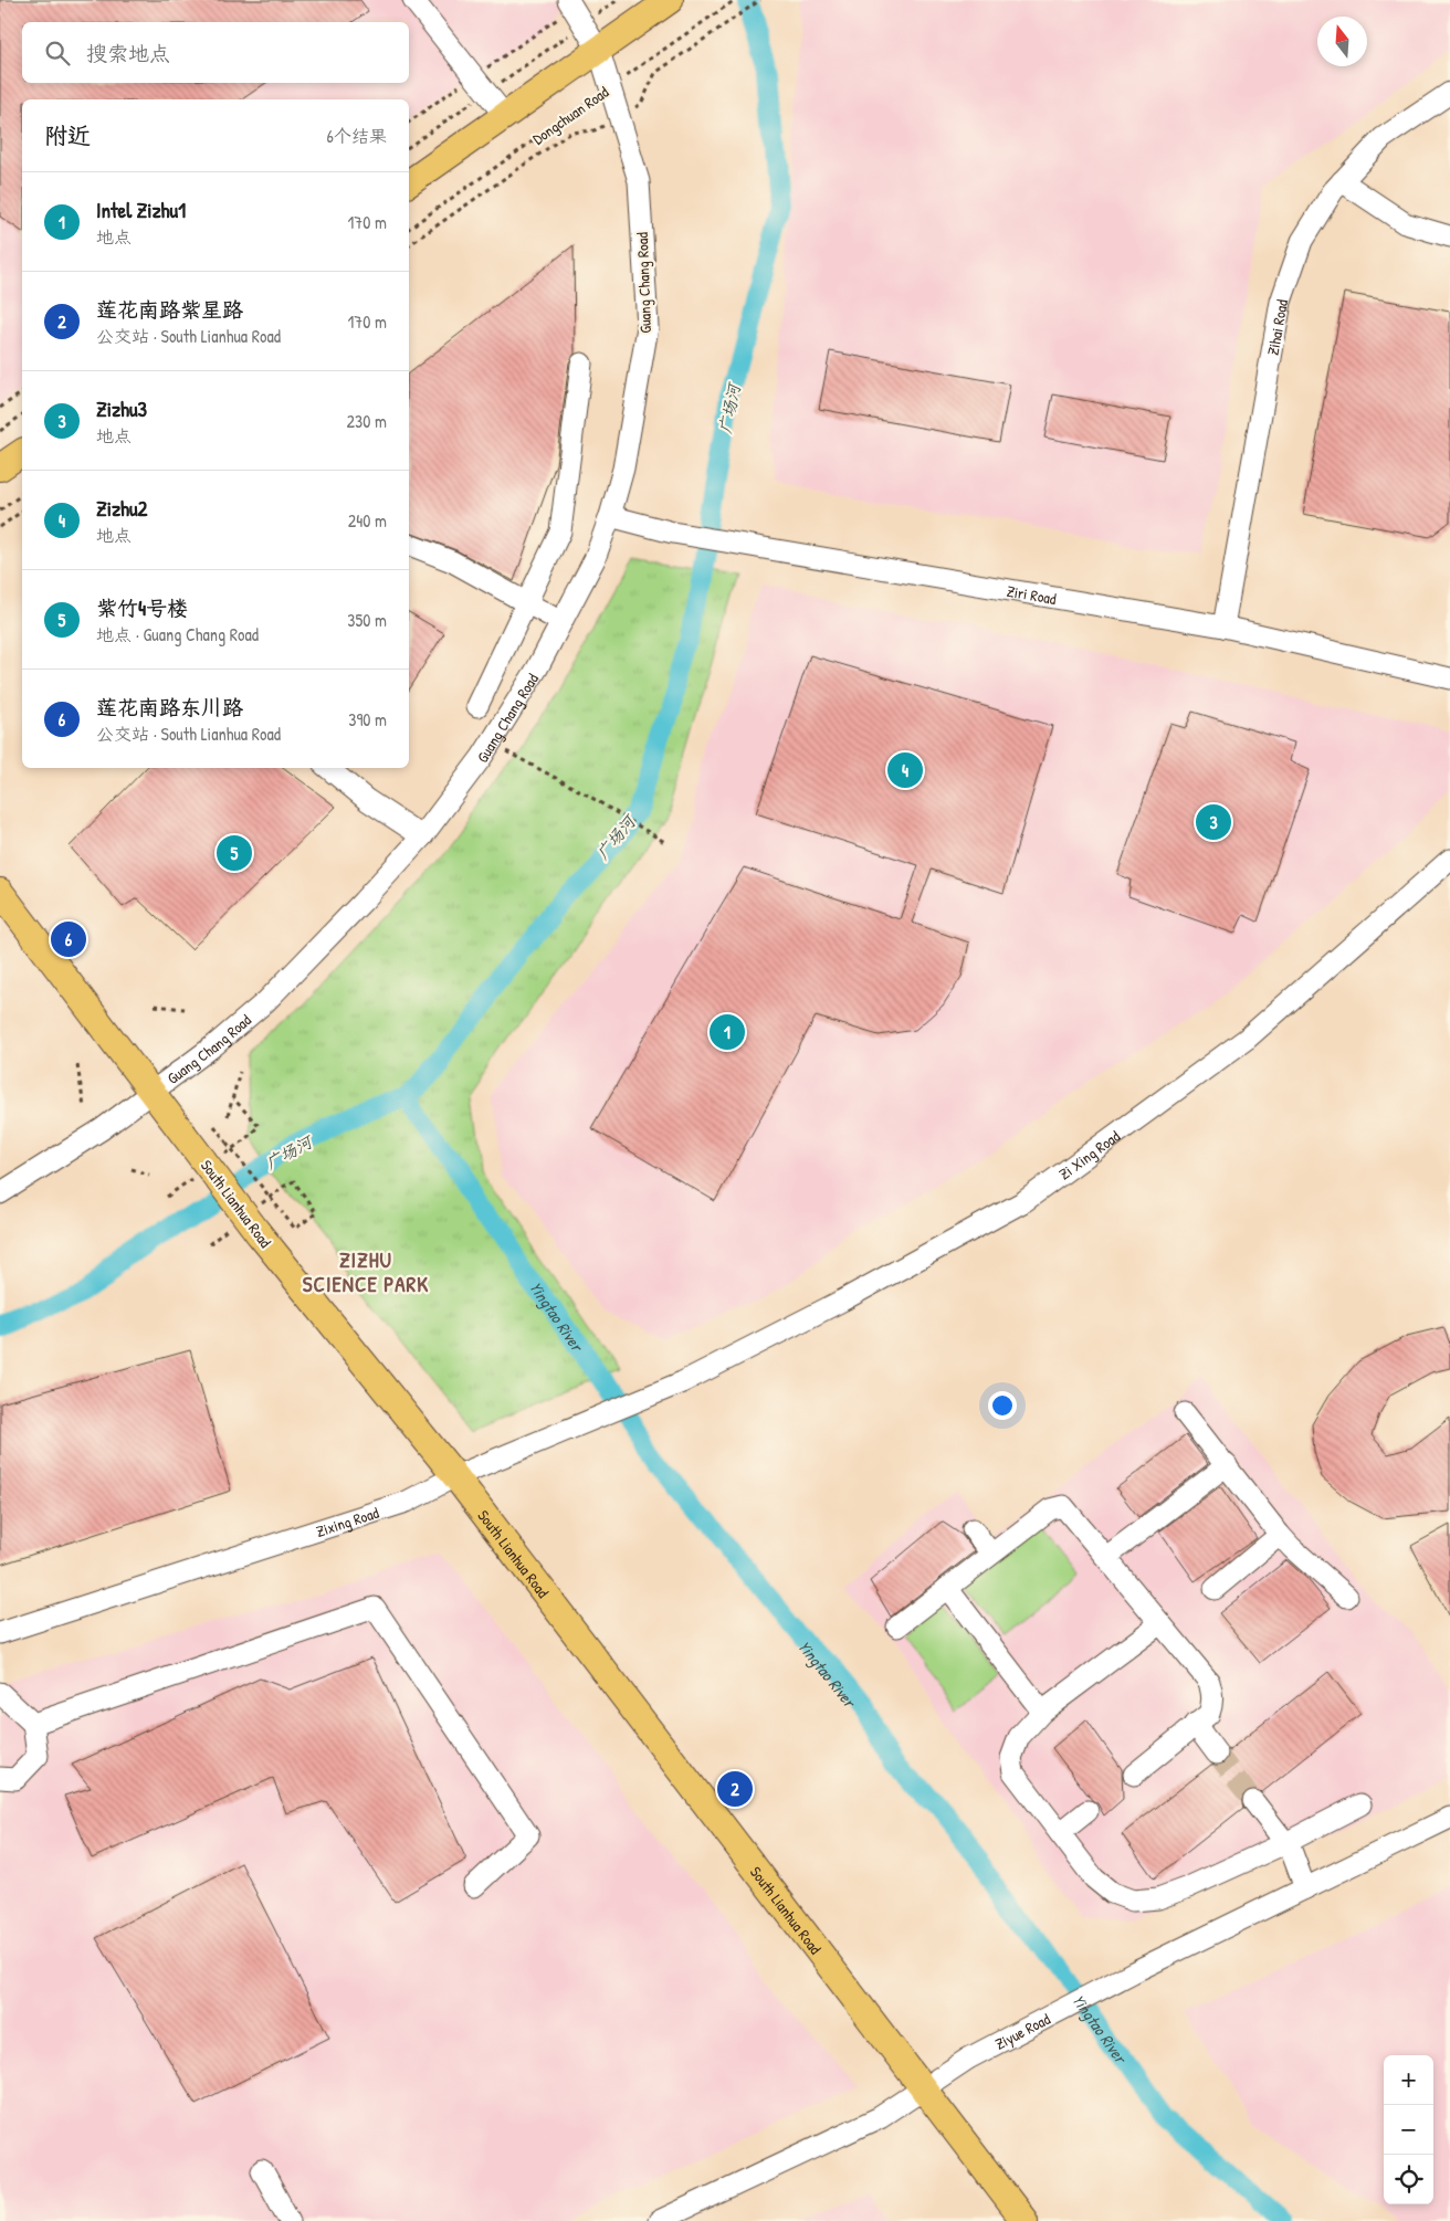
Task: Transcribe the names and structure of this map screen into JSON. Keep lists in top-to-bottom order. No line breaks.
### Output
{"streets":{"main road":["South Lianhua Road"],"street":["Guang Chang Road","Zihai Road","Ziri Road","Zi Xing Road","Zixing Road","Ziyue Road"],"path":["Dongchuan Road"]},"crossings":[["Dongchuan Road","Guang Chang Road"],["Guang Chang Road","Ziri Road"],["Guang Chang Road","South Lianhua Road"],["Zihai Road","Ziri Road"],["Zi Xing Road","Zixing Road"],["South Lianhua Road","Zixing Road"],["South Lianhua Road","Ziyue Road"]],"districts":["ZIZHU SCIENCE PARK"],"water":["广场河","Yingtao River"],"north":"top","page":{"search":"搜索地点","heading":["附近","6个结果"],"list":[{"mark":"1","name":"Intel Zizhu1","note":"地点","value":"170 m"},{"mark":"2","name":"莲花南路紫星路","note":"公交站 · South Lianhua Road","value":"170 m"},{"mark":"3","name":"Zizhu3","note":"地点","value":"230 m"},{"mark":"4","name":"Zizhu2","note":"地点","value":"240 m"},{"mark":"5","name":"紫竹4号楼","note":"地点 · Guang Chang Road","value":"350 m"},{"mark":"6","name":"莲花南路东川路","note":"公交站 · South Lianhua Road","value":"390 m"}],"pins":["4","3","5","6","1","2"],"map_buttons":["+","−"]}}
